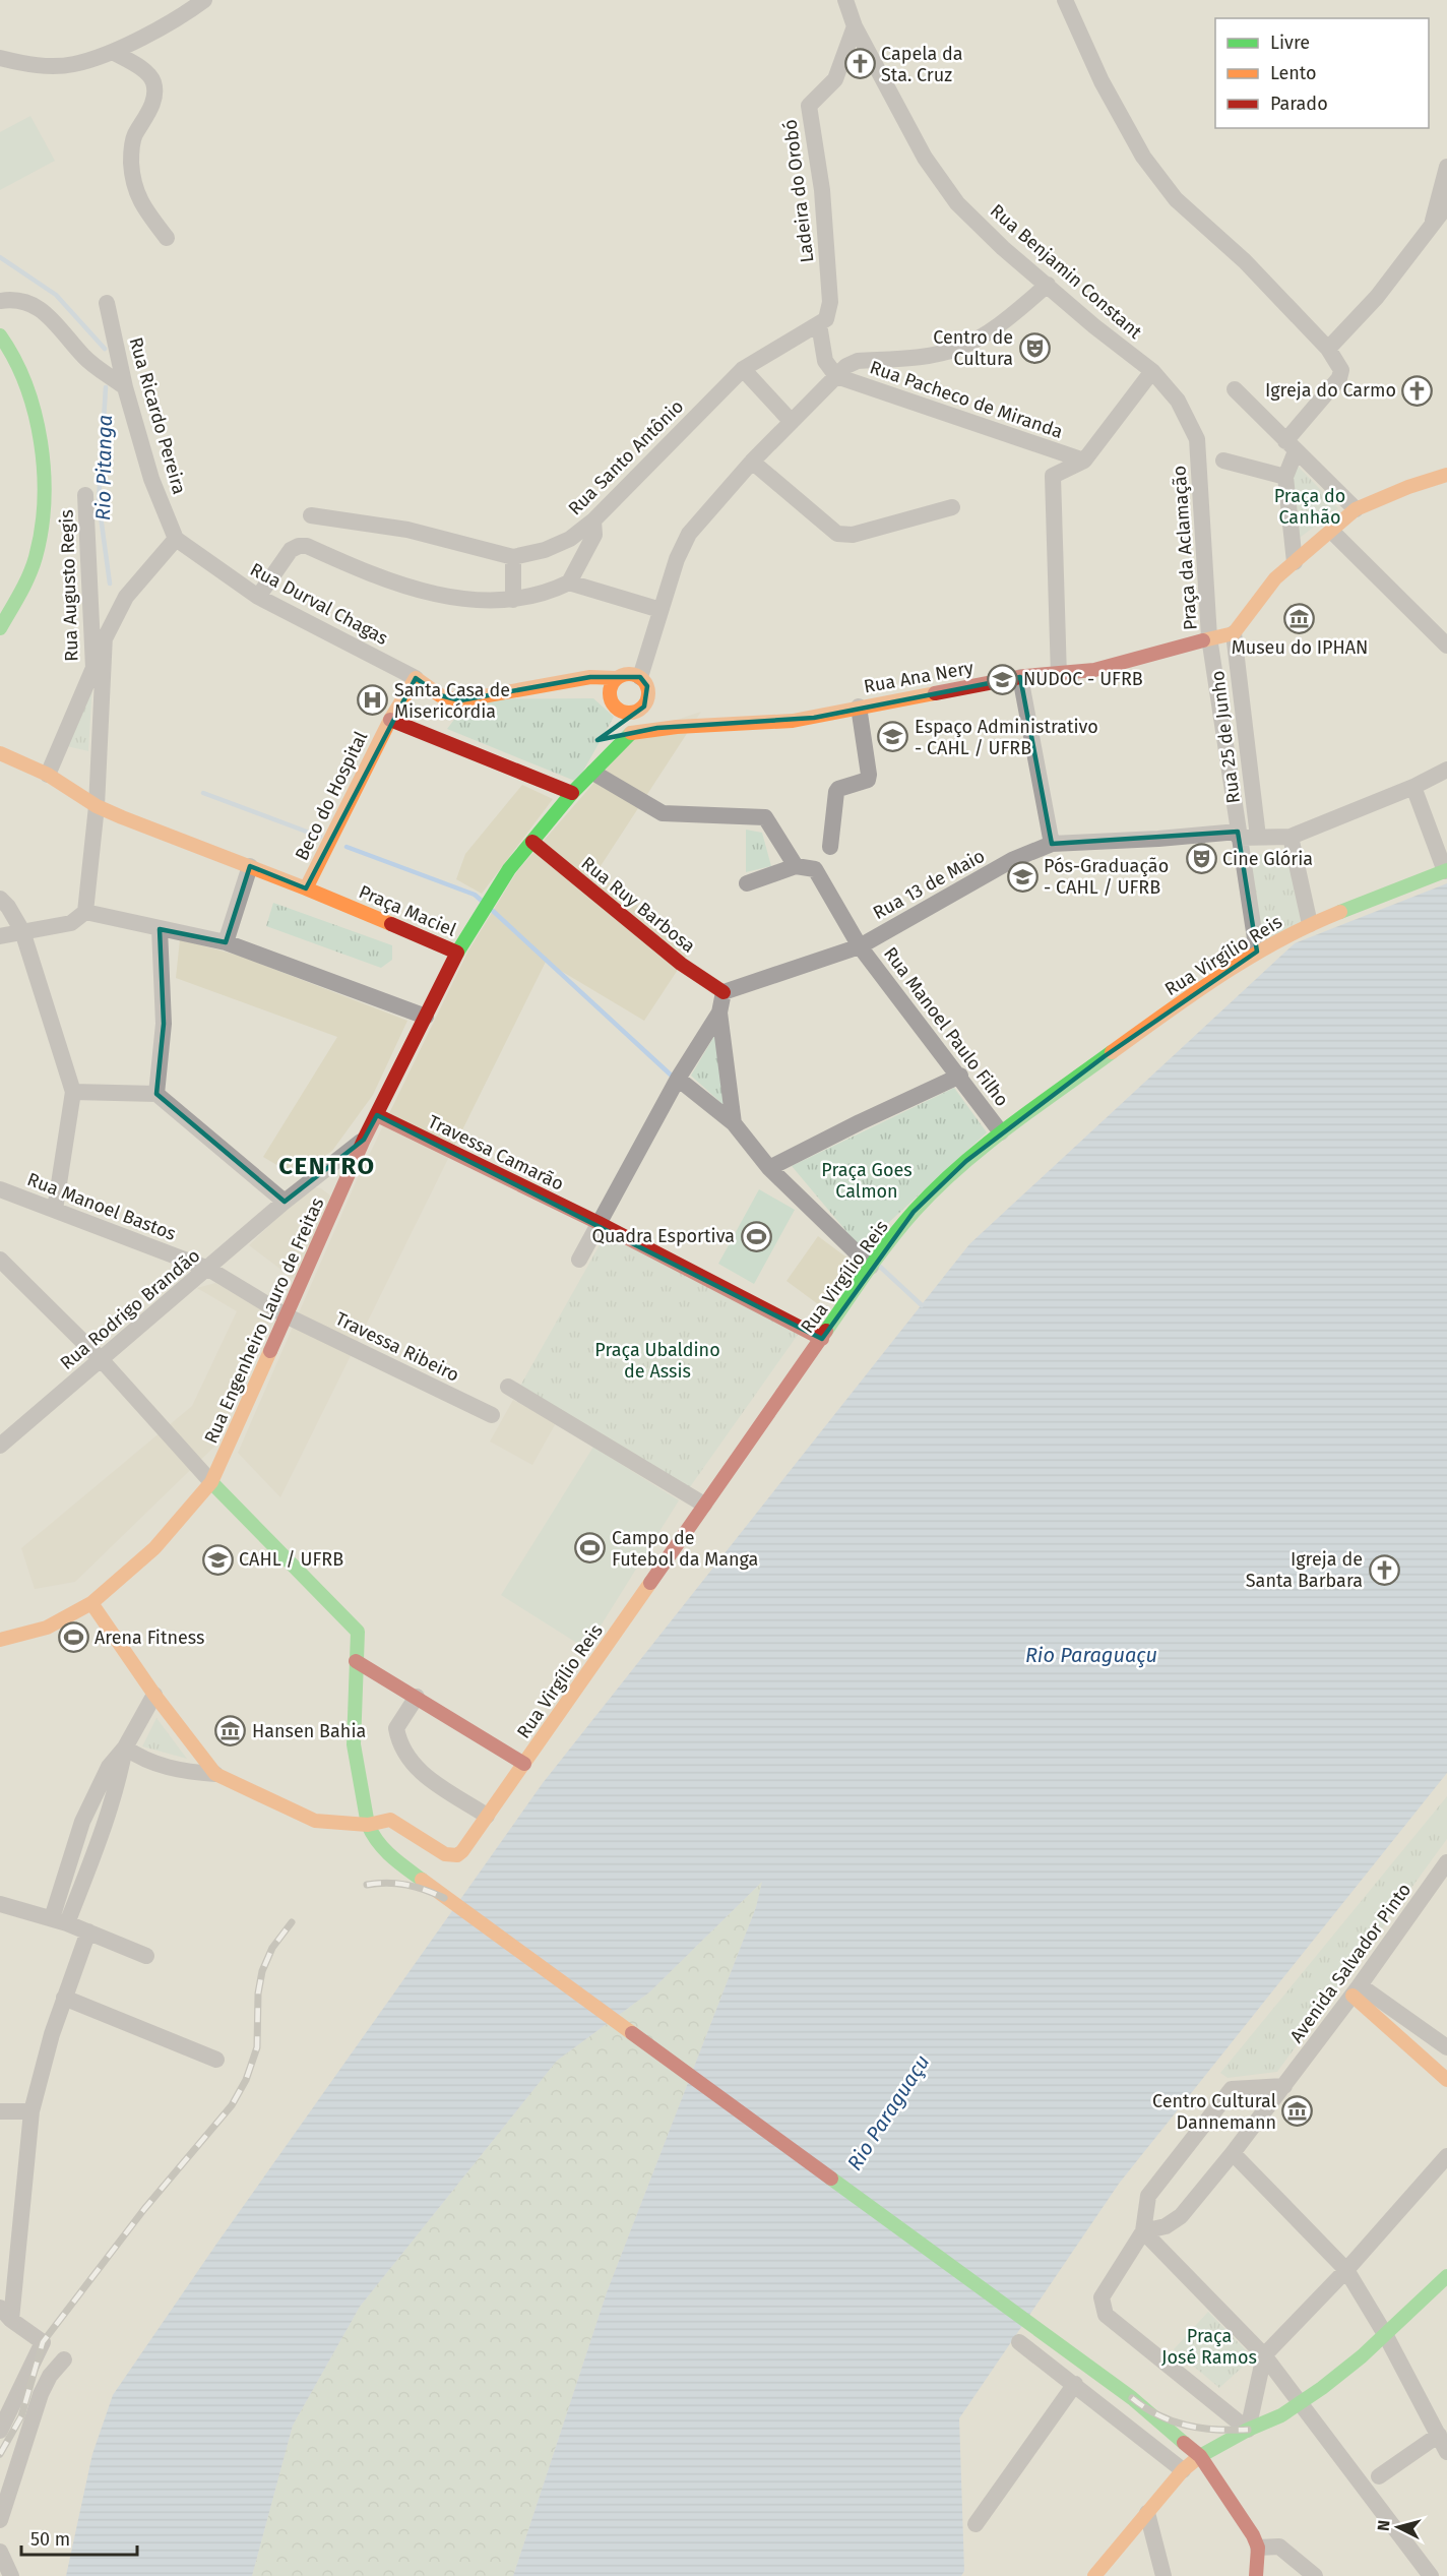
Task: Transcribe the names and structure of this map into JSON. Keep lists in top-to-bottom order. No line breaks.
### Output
{"streets":{"street":["Ladeira do Orobó","Rua Benjamin Constant","Rua Pacheco de Miranda","Rua Ricardo Pereira","Rua Santo Antônio","Praça da Aclamação","Rua Augusto Regis","Rua Durval Chagas","Rua Ana Nery","Rua 25 de Junho","Beco do Hospital","Rua 13 de Maio","Rua Ruy Barbosa","Praça Maciel","Rua Virgílio Reis","Rua Manoel Paulo Filho","Travessa Camarão","Rua Manoel Bastos","Rua Rodrigo Brandão","Rua Engenheiro Lauro de Freitas","Travessa Ribeiro","Avenida Salvador Pinto"]},"crossings":[["Ladeira do Orobó","Rua Benjamin Constant"],["Ladeira do Orobó","Rua Santo Antônio"],["Rua Benjamin Constant","Praça da Aclamação"],["Rua Ricardo Pereira","Rua Durval Chagas"],["Praça da Aclamação","Rua Ana Nery"],["Praça da Aclamação","Rua 25 de Junho"],["Rua Augusto Regis","Praça Maciel"],["Rua Durval Chagas","Beco do Hospital"],["Rua Ana Nery","Rua 25 de Junho"],["Rua 25 de Junho","Rua 13 de Maio"],["Rua 25 de Junho","Rua Virgílio Reis"],["Beco do Hospital","Praça Maciel"],["Rua 13 de Maio","Rua Ruy Barbosa"],["Rua 13 de Maio","Rua Manoel Paulo Filho"],["Praça Maciel","Travessa Camarão"],["Praça Maciel","Rua Engenheiro Lauro de Freitas"],["Rua Virgílio Reis","Rua Manoel Paulo Filho"],["Travessa Camarão","Rua Engenheiro Lauro de Freitas"],["Rua Manoel Bastos","Rua Rodrigo Brandão"],["Rua Manoel Bastos","Rua Engenheiro Lauro de Freitas"],["Rua Manoel Bastos","Travessa Ribeiro"],["Rua Rodrigo Brandão","Rua Engenheiro Lauro de Freitas"],["Rua Engenheiro Lauro de Freitas","Travessa Ribeiro"]],"districts":["CENTRO"],"water":["Rio Pitanga","Rio Paraguaçu"],"parks":["Praça do Canhão","Praça Goes Calmon","Praça Ubaldino de Assis","Praça José Ramos"],"places":{"church":["Capela da Sta. Cruz","Igreja do Carmo","Igreja de Santa Barbara"],"theatre":["Centro de Cultura","Cine Glória"],"museum":["Museu do IPHAN","Hansen Bahia","Centro Cultural Dannemann"],"school or university":["NUDOC - UFRB","Espaço Administrativo - CAHL / UFRB","Pós-Graduação - CAHL / UFRB","CAHL / UFRB"],"hospital":["Santa Casa de Misericórdia"],"sports":["Quadra Esportiva","Campo de Futebol da Manga","Arena Fitness"]},"legend":["Livre","Lento","Parado"],"scale_bar":"50 m","north":"left"}
